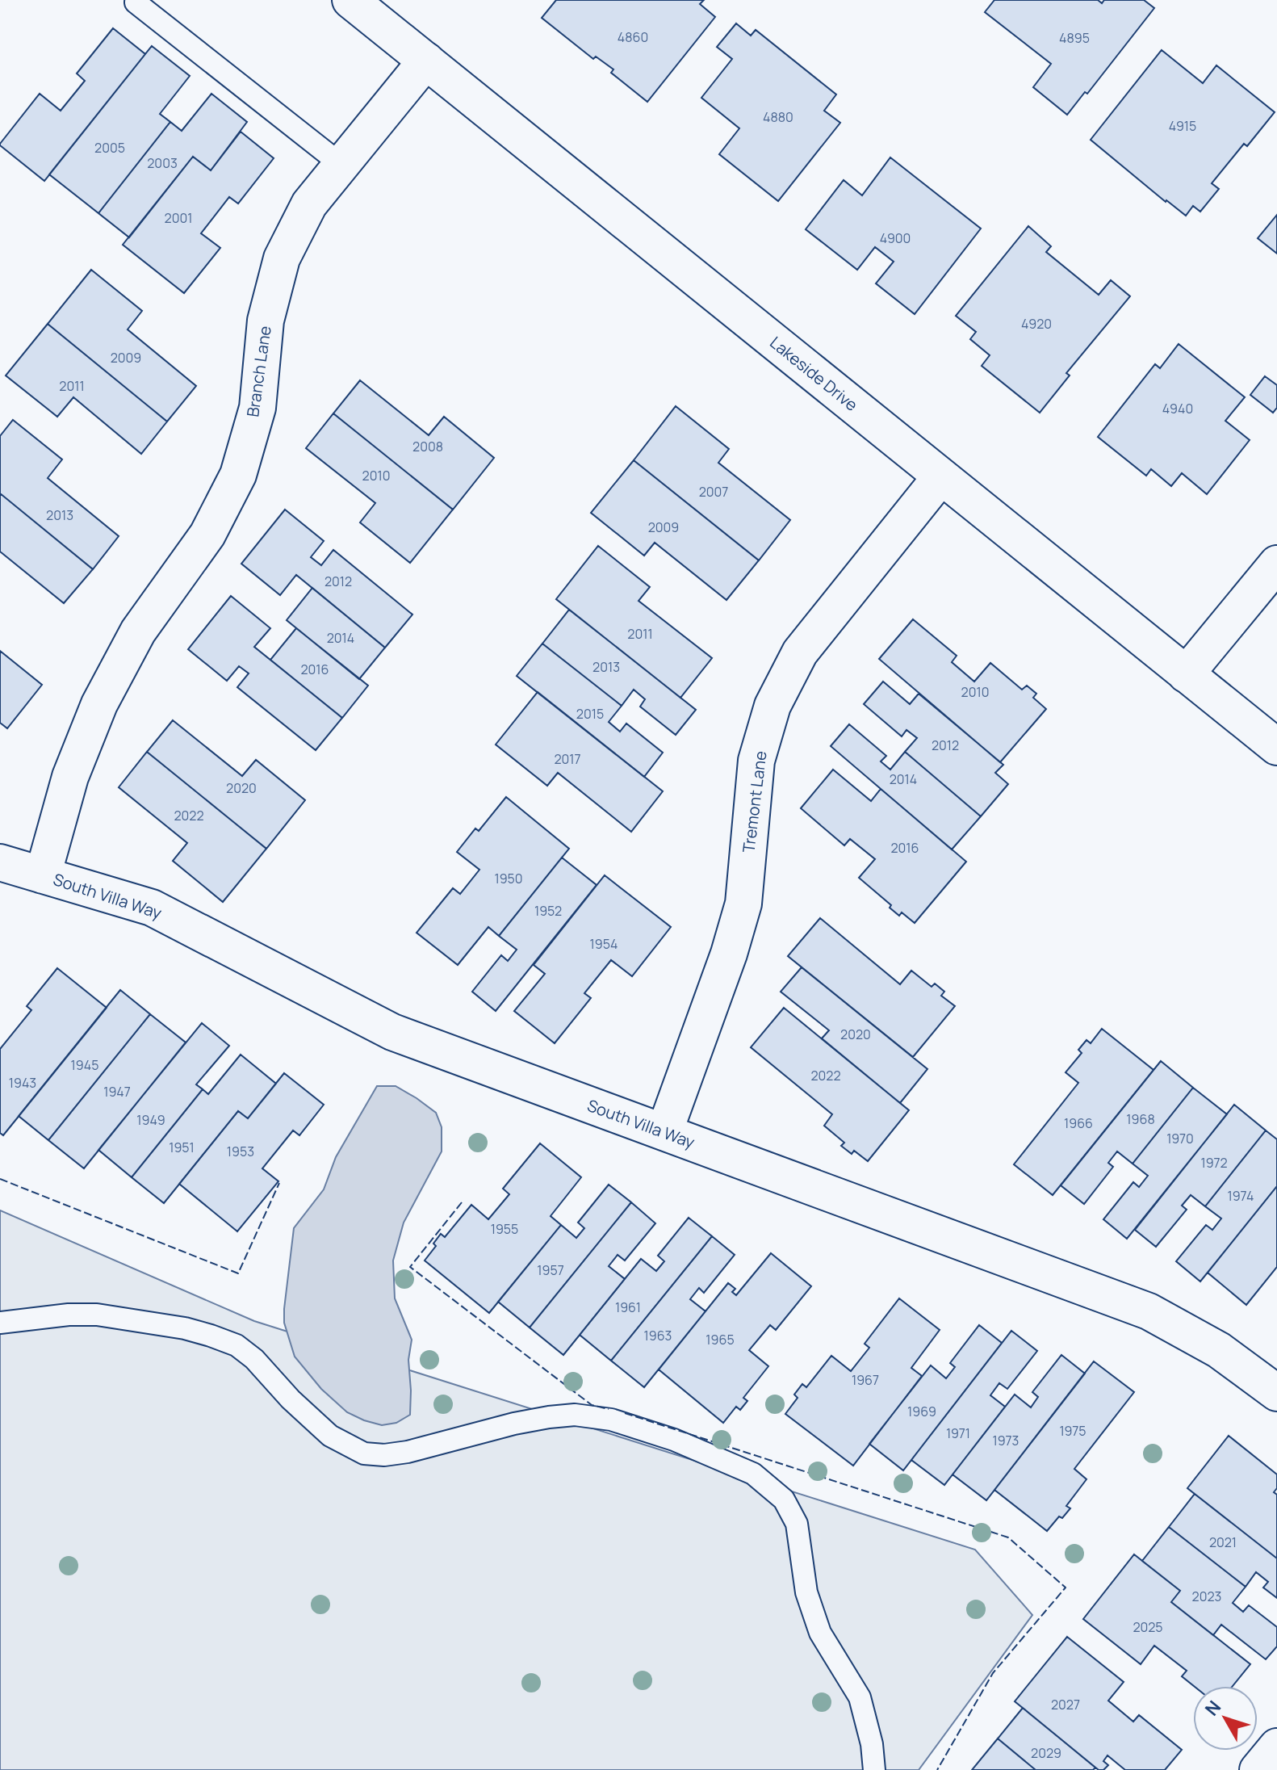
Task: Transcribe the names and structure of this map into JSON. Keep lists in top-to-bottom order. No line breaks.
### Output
{"streets":{"street":["Branch Lane","Lakeside Drive","Tremont Lane","South Villa Way"]},"crossings":[["Branch Lane","Lakeside Drive"],["Branch Lane","South Villa Way"],["Lakeside Drive","Tremont Lane"],["Tremont Lane","South Villa Way"]],"house_numbers":["4860","4895","4880","4915","2005","2003","2001","4900","4920","2009","2011","4940","2008","2010","2007","2013","2009","2012","2011","2014","2013","2016","2010","2015","2012","2017","2014","2020","2022","2016","1950","1952","1954","2020","1945","2022","1943","1947","1968","1949","1966","1970","1951","1953","1972","1974","1955","1957","1961","1963","1965","1967","1969","1975","1971","1973","2021","2023","2025","2027","2029"],"north":"top left"}
